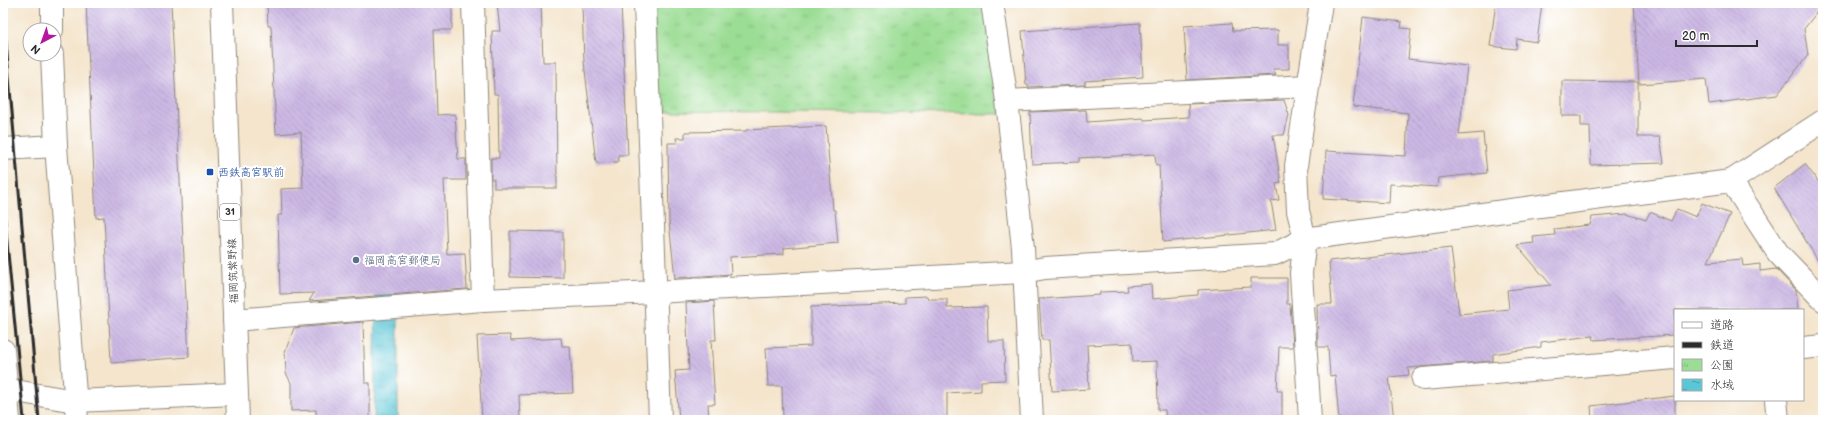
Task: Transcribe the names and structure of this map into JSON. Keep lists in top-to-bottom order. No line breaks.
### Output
{"streets":{"street":["31","福岡筑紫野線"]},"places":{"transit":["西鉄高宮駅前"],"other":["福岡高宮郵便局"]},"legend":["道路","鉄道","公園","水域"],"scale_bar":"20 m","north":"bottom left"}
